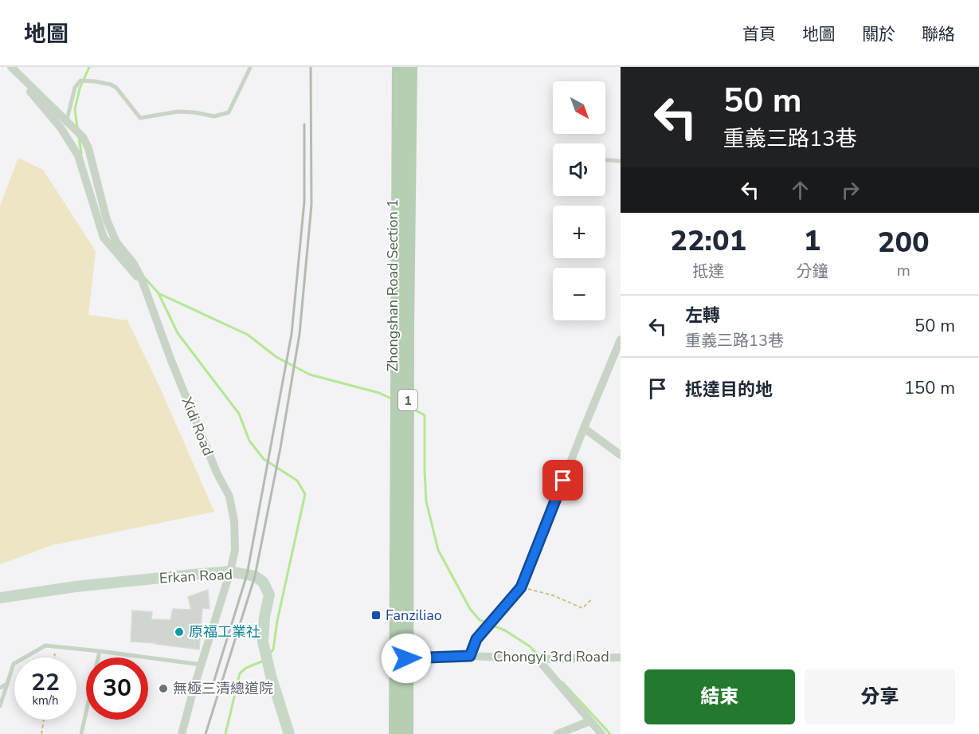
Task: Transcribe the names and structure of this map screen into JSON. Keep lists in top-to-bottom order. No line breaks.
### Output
{"streets":{"main road":["Zhongshan Road Section 1","1"],"street":["Xidi Road","Erkan Road","Chongyi 3rd Road"]},"crossings":[["Zhongshan Road Section 1","Chongyi 3rd Road"],["Xidi Road","Erkan Road"]],"places":{"transit":["Fanziliao"],"other":["原福工業社","無極三清總道院"]},"north":"bottom right","page":{"header":"地圖","nav":["首頁","地圖","關於","聯絡"],"turn":["50 m","重義三路13巷"],"map_buttons":["+","−"],"eta":["22:01","抵達","1","分鐘","200","m"],"list":[{"name":"左轉","note":"重義三路13巷","value":"50 m"},{"name":"抵達目的地","value":"150 m"}],"speed":"22 km/h","limit":"30","buttons":["結束","分享"]}}
